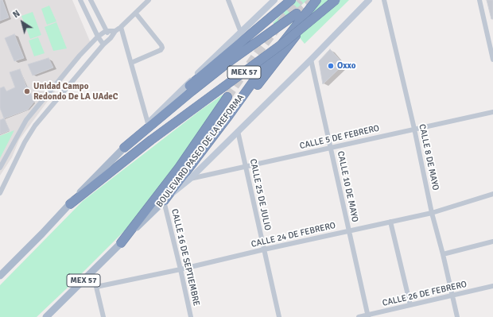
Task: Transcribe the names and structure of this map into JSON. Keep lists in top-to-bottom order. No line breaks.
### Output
{"streets":{"highway":["MEX 57","BOULEVARD PASEO DE LA REFORMA"],"street":["CALLE 5 DE FEBRERO","CALLE 8 DE MAYO","CALLE 10 DE MAYO","CALLE 25 DE JULIO","CALLE 24 DE FEBRERO","CALLE 16 DE SEPTIEMBRE","CALLE 26 DE FEBRERO"]},"crossings":[["CALLE 5 DE FEBRERO","CALLE 8 DE MAYO"],["CALLE 5 DE FEBRERO","CALLE 10 DE MAYO"],["CALLE 5 DE FEBRERO","CALLE 25 DE JULIO"],["BOULEVARD PASEO DE LA REFORMA","CALLE 16 DE SEPTIEMBRE"],["CALLE 8 DE MAYO","CALLE 24 DE FEBRERO"],["CALLE 8 DE MAYO","CALLE 26 DE FEBRERO"],["CALLE 10 DE MAYO","CALLE 24 DE FEBRERO"],["CALLE 10 DE MAYO","CALLE 26 DE FEBRERO"],["CALLE 25 DE JULIO","CALLE 24 DE FEBRERO"],["CALLE 24 DE FEBRERO","CALLE 16 DE SEPTIEMBRE"]],"places":["Oxxo","Unidad Campo Redondo De LA UAdeC"],"north":"top left"}
